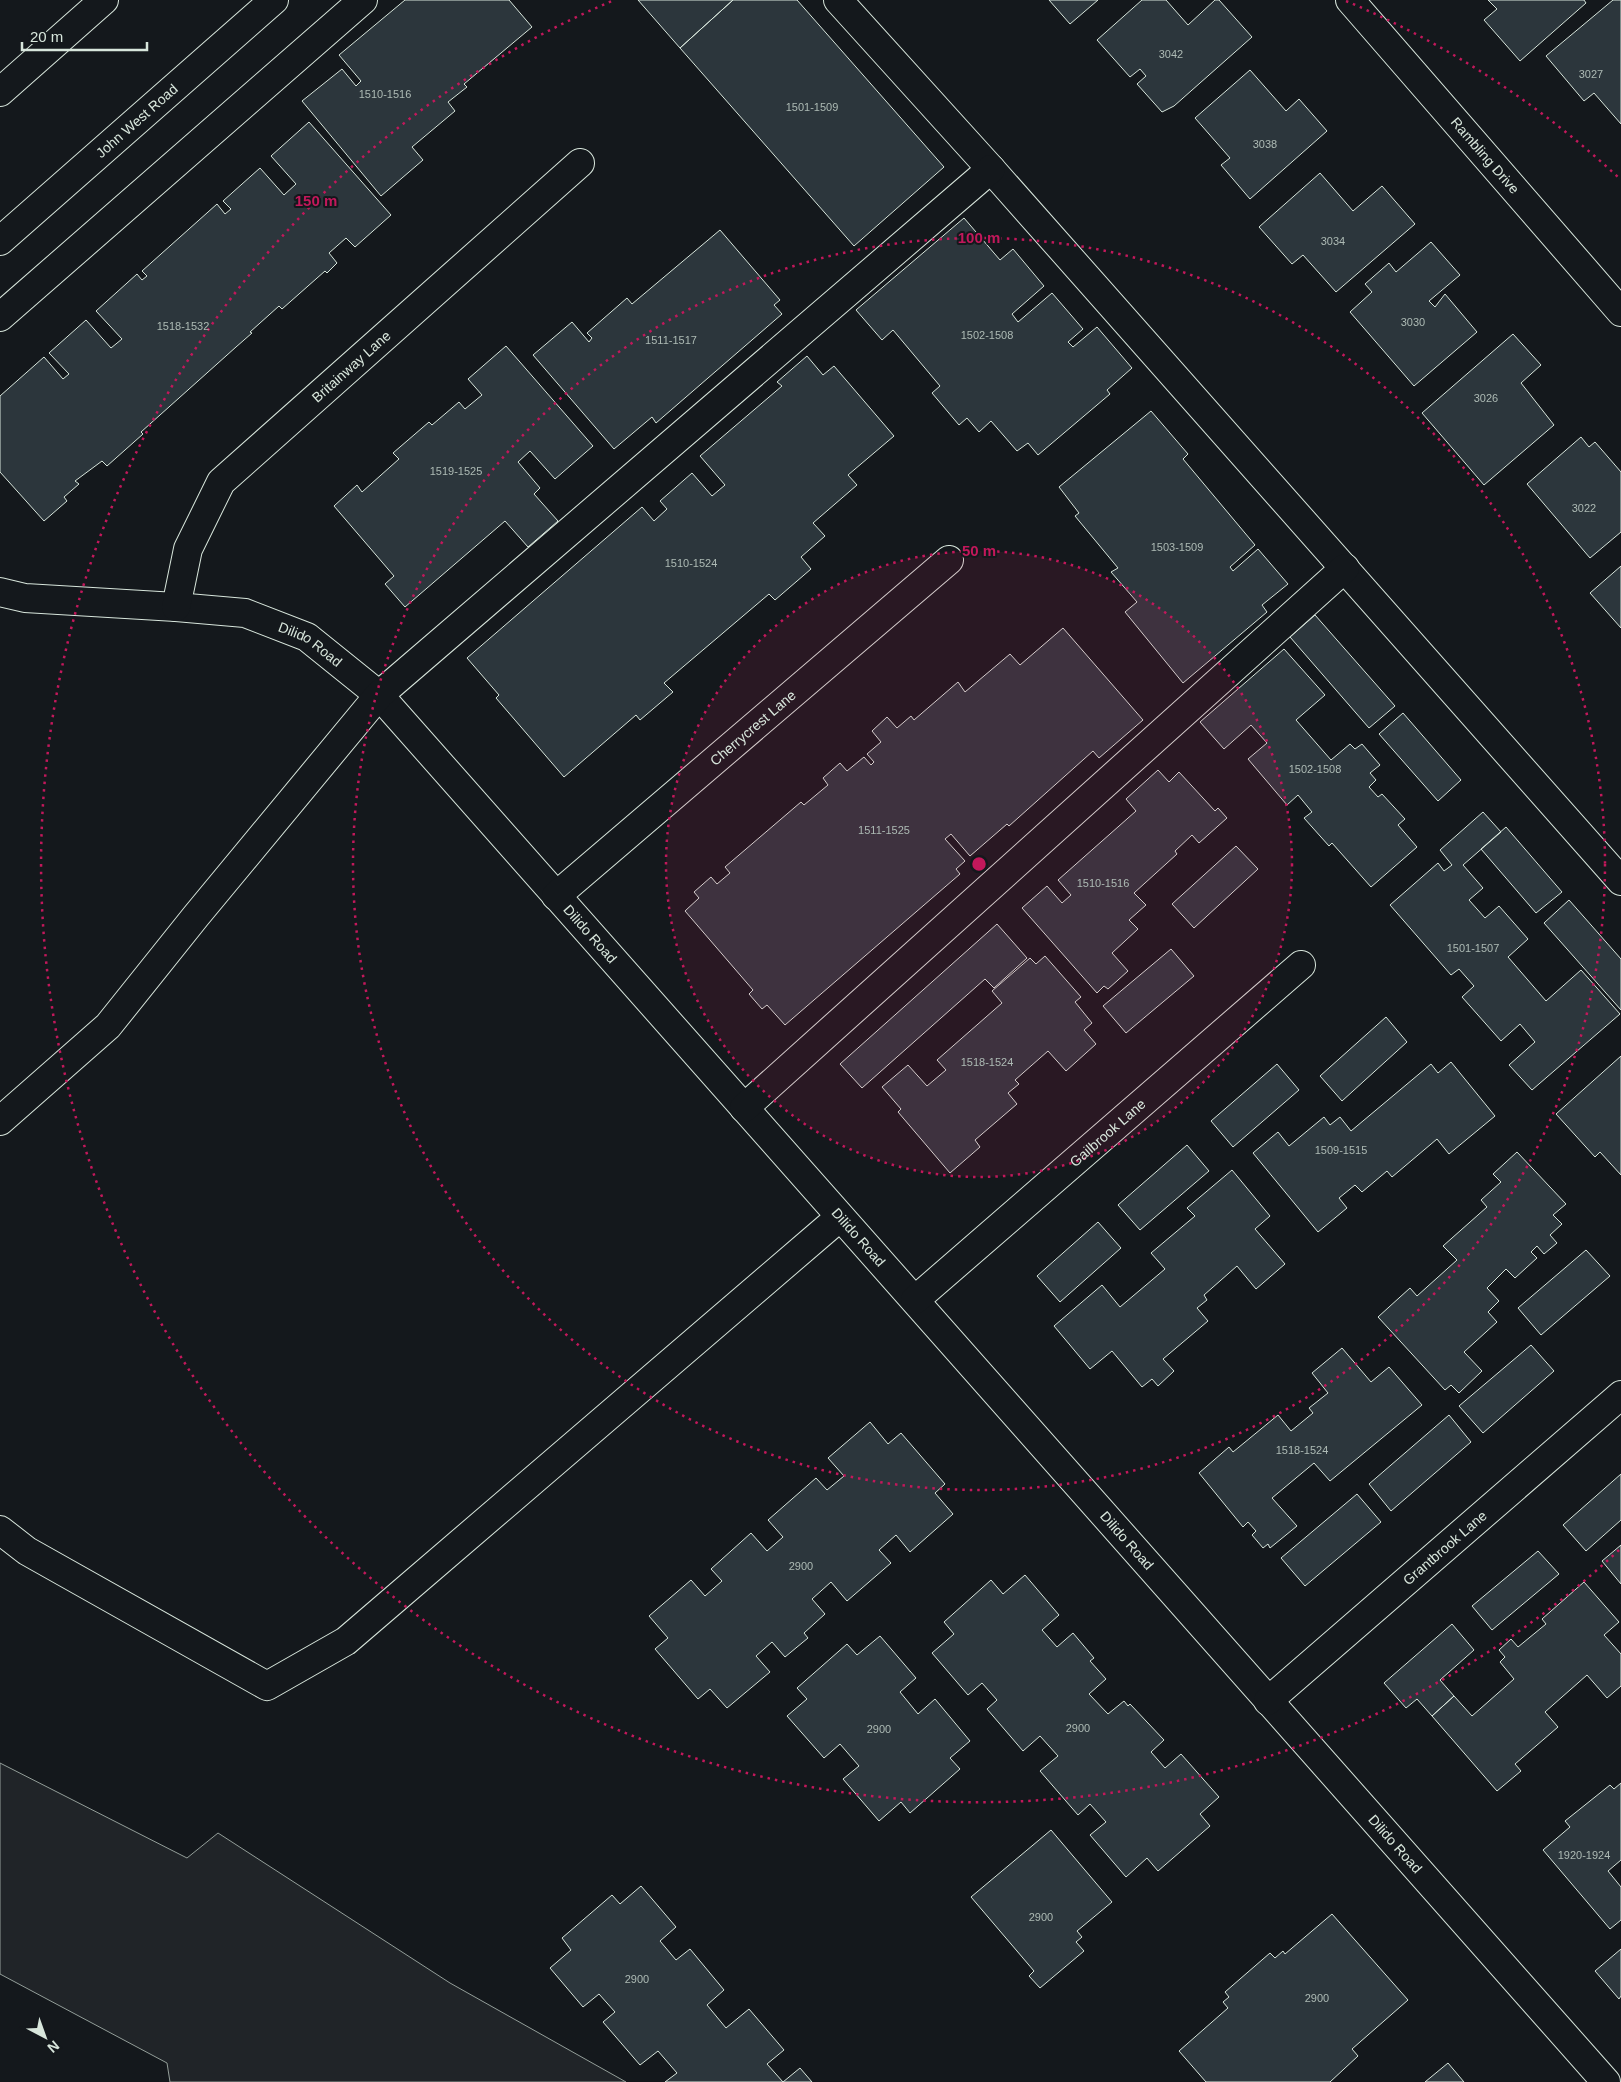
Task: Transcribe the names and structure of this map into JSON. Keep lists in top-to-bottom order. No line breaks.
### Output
{"streets":{"street":["John West Road","Rambling Drive","Britainway Lane","Dilido Road","Cherrycrest Lane","Gailbrook Lane","Grantbrook Lane"]},"crossings":[["Britainway Lane","Dilido Road"],["Dilido Road","Cherrycrest Lane"],["Dilido Road","Gailbrook Lane"],["Dilido Road","Grantbrook Lane"]],"house_numbers":["3042","3027","1510-1516","1501-1509","3038","3034","3030","1518-1532","1502-1508","1511-1517","3026","1519-1525","3022","1503-1509","1510-1524","1502-1508","1511-1525","1510-1516","1501-1507","1518-1524","1509-1515","1518-1524","2900","2900","2900","1920-1924","2900","2900","2900"],"scale_bar":"20 m","north":"bottom right","rings":["150 m","100 m","50 m"]}
